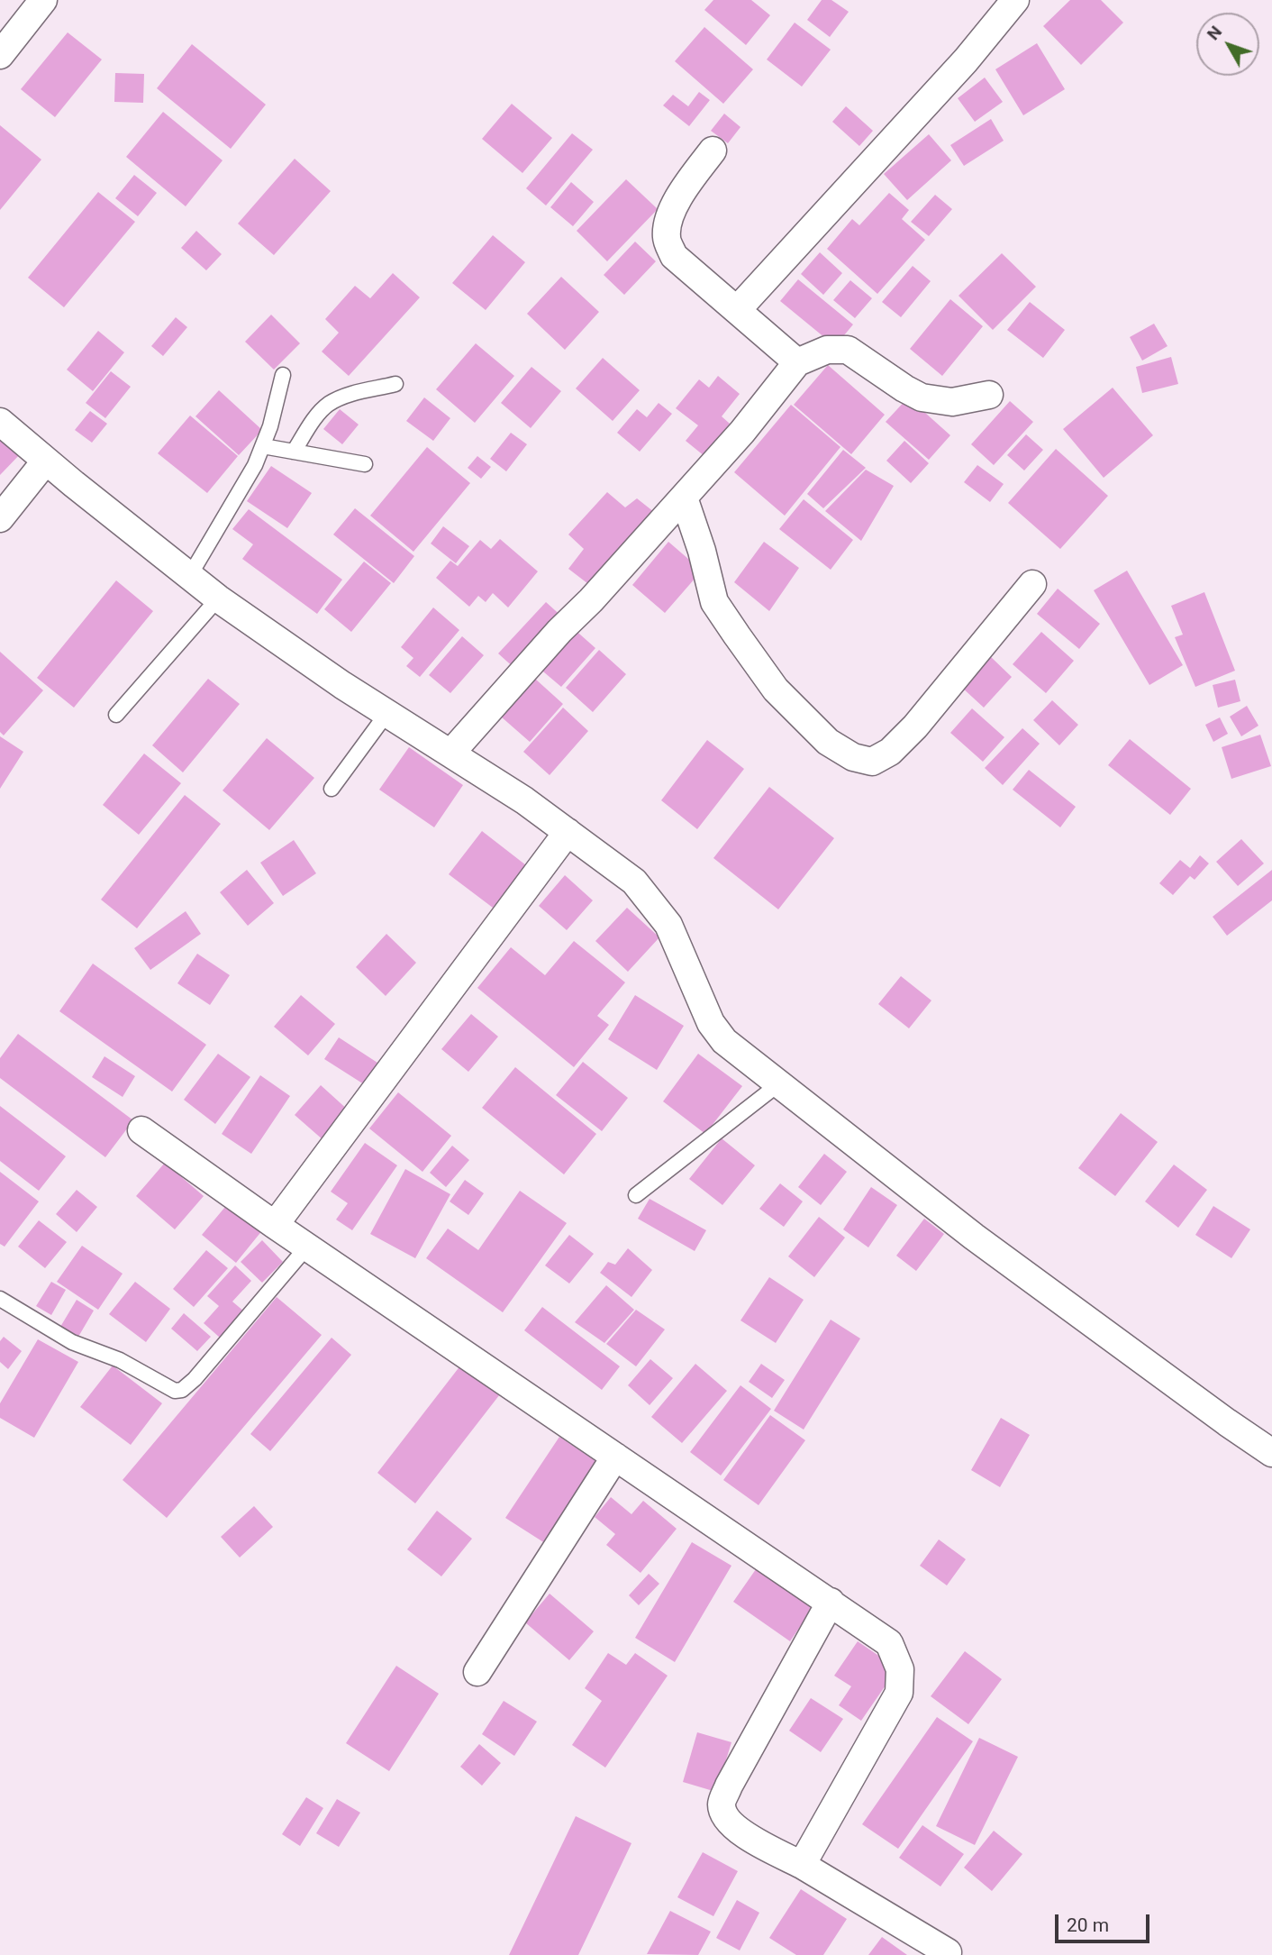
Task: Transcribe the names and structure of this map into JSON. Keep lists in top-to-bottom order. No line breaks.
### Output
{"scale_bar":"20 m","north":"top left"}
